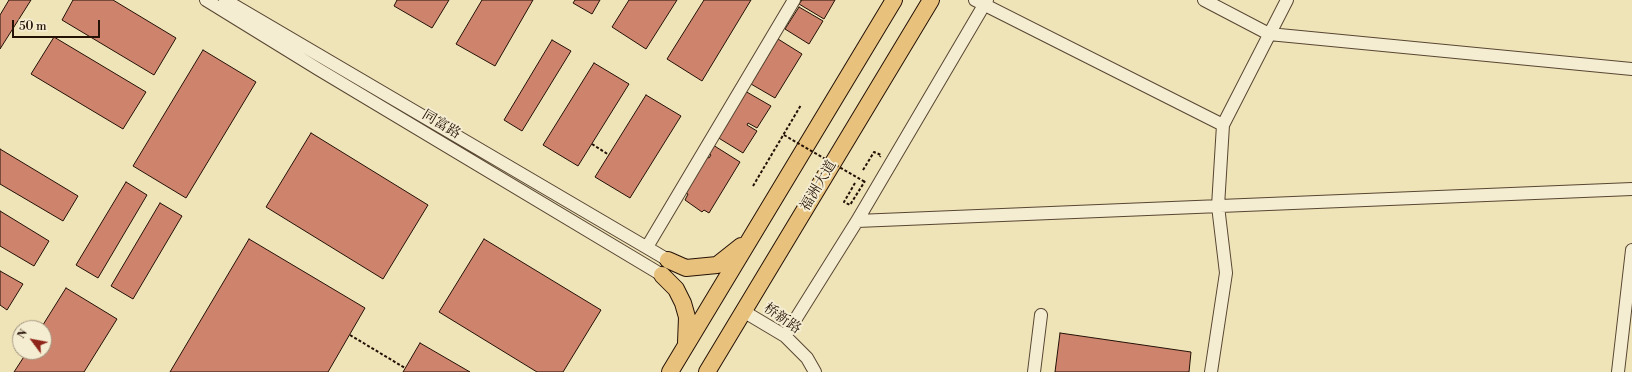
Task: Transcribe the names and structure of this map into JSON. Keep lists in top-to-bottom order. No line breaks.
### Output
{"streets":{"main road":["福洲大道"],"street":["同富路","桥新路"]},"crossings":[["福洲大道","桥新路"]],"scale_bar":"50 m","north":"top left"}
